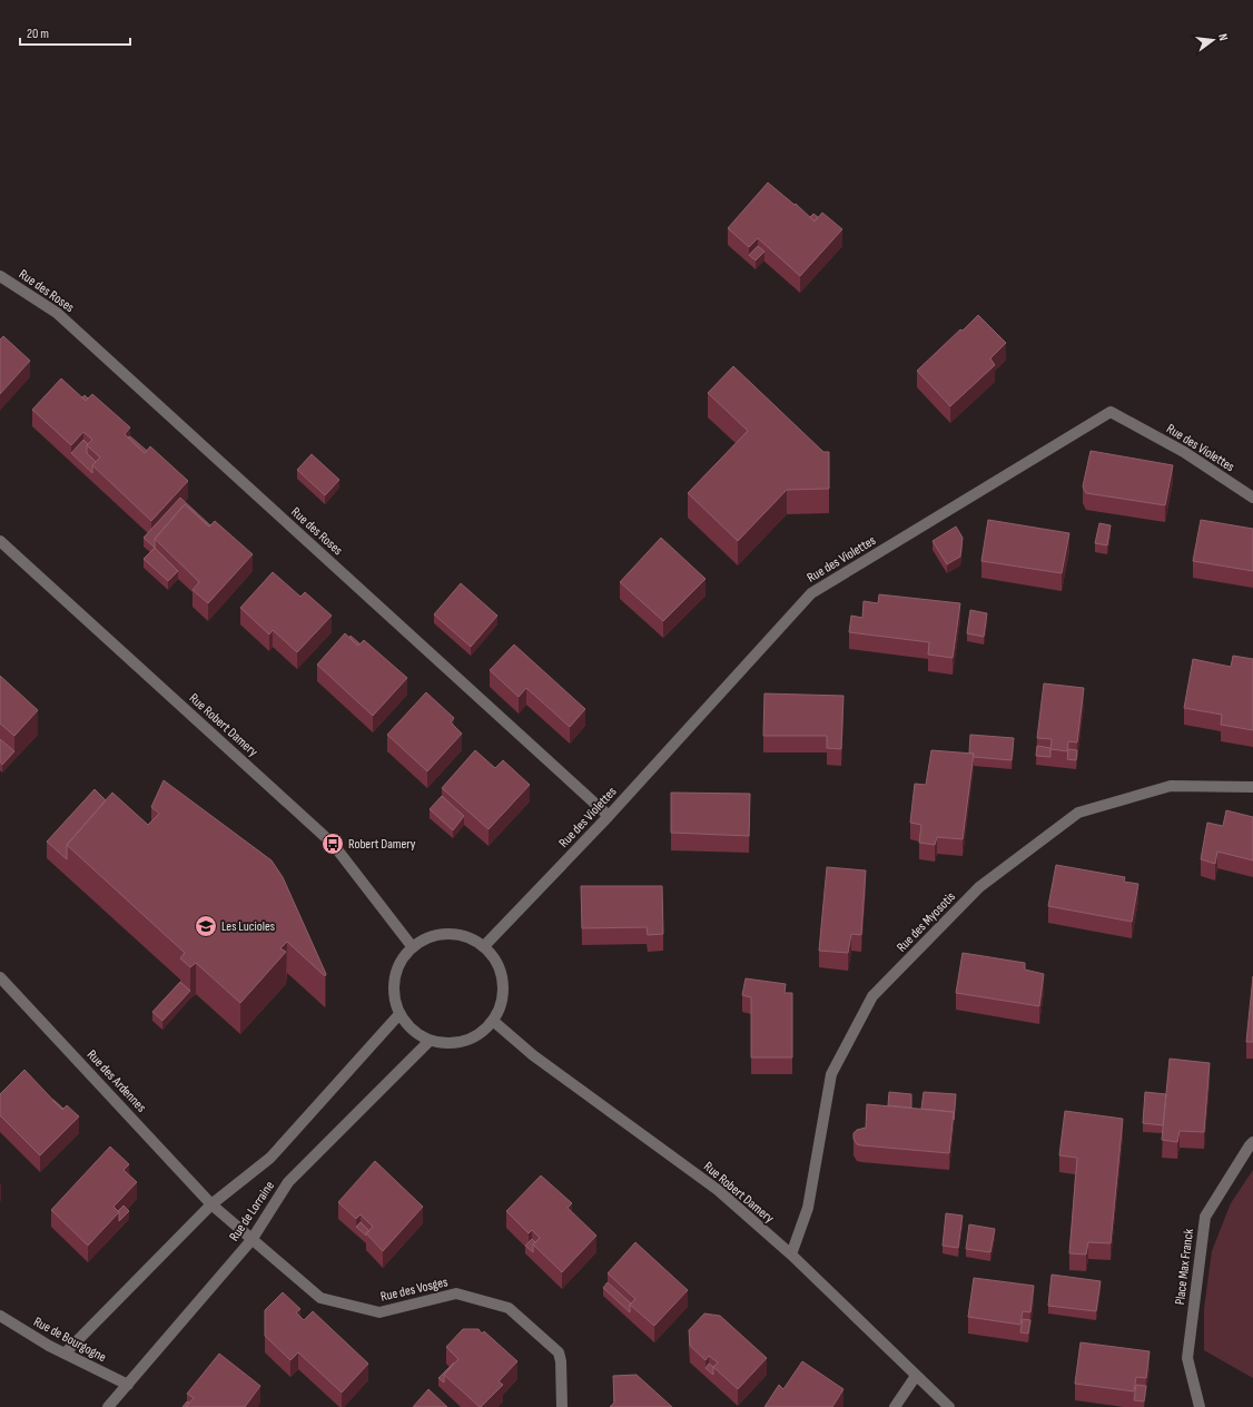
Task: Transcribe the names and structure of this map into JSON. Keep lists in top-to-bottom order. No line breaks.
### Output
{"streets":{"street":["Rue des Roses","Rue des Violettes","Rue Robert Damery","Rue des Myosotis","Rue des Ardennes","Rue de Lorraine","Place Max Franck","Rue des Vosges","Rue de Bourgogne"]},"crossings":[["Rue des Roses","Rue des Violettes"],["Rue des Violettes","Rue Robert Damery"],["Rue des Violettes","Rue de Lorraine"],["Rue Robert Damery","Rue des Myosotis"],["Rue Robert Damery","Rue de Lorraine"],["Rue des Ardennes","Rue de Lorraine"],["Rue des Ardennes","Rue des Vosges"],["Rue de Lorraine","Rue des Vosges"],["Rue de Lorraine","Rue de Bourgogne"]],"places":{"bus stop":["Robert Damery"],"school or university":["Les Lucioles"]},"scale_bar":"20 m","north":"right"}
